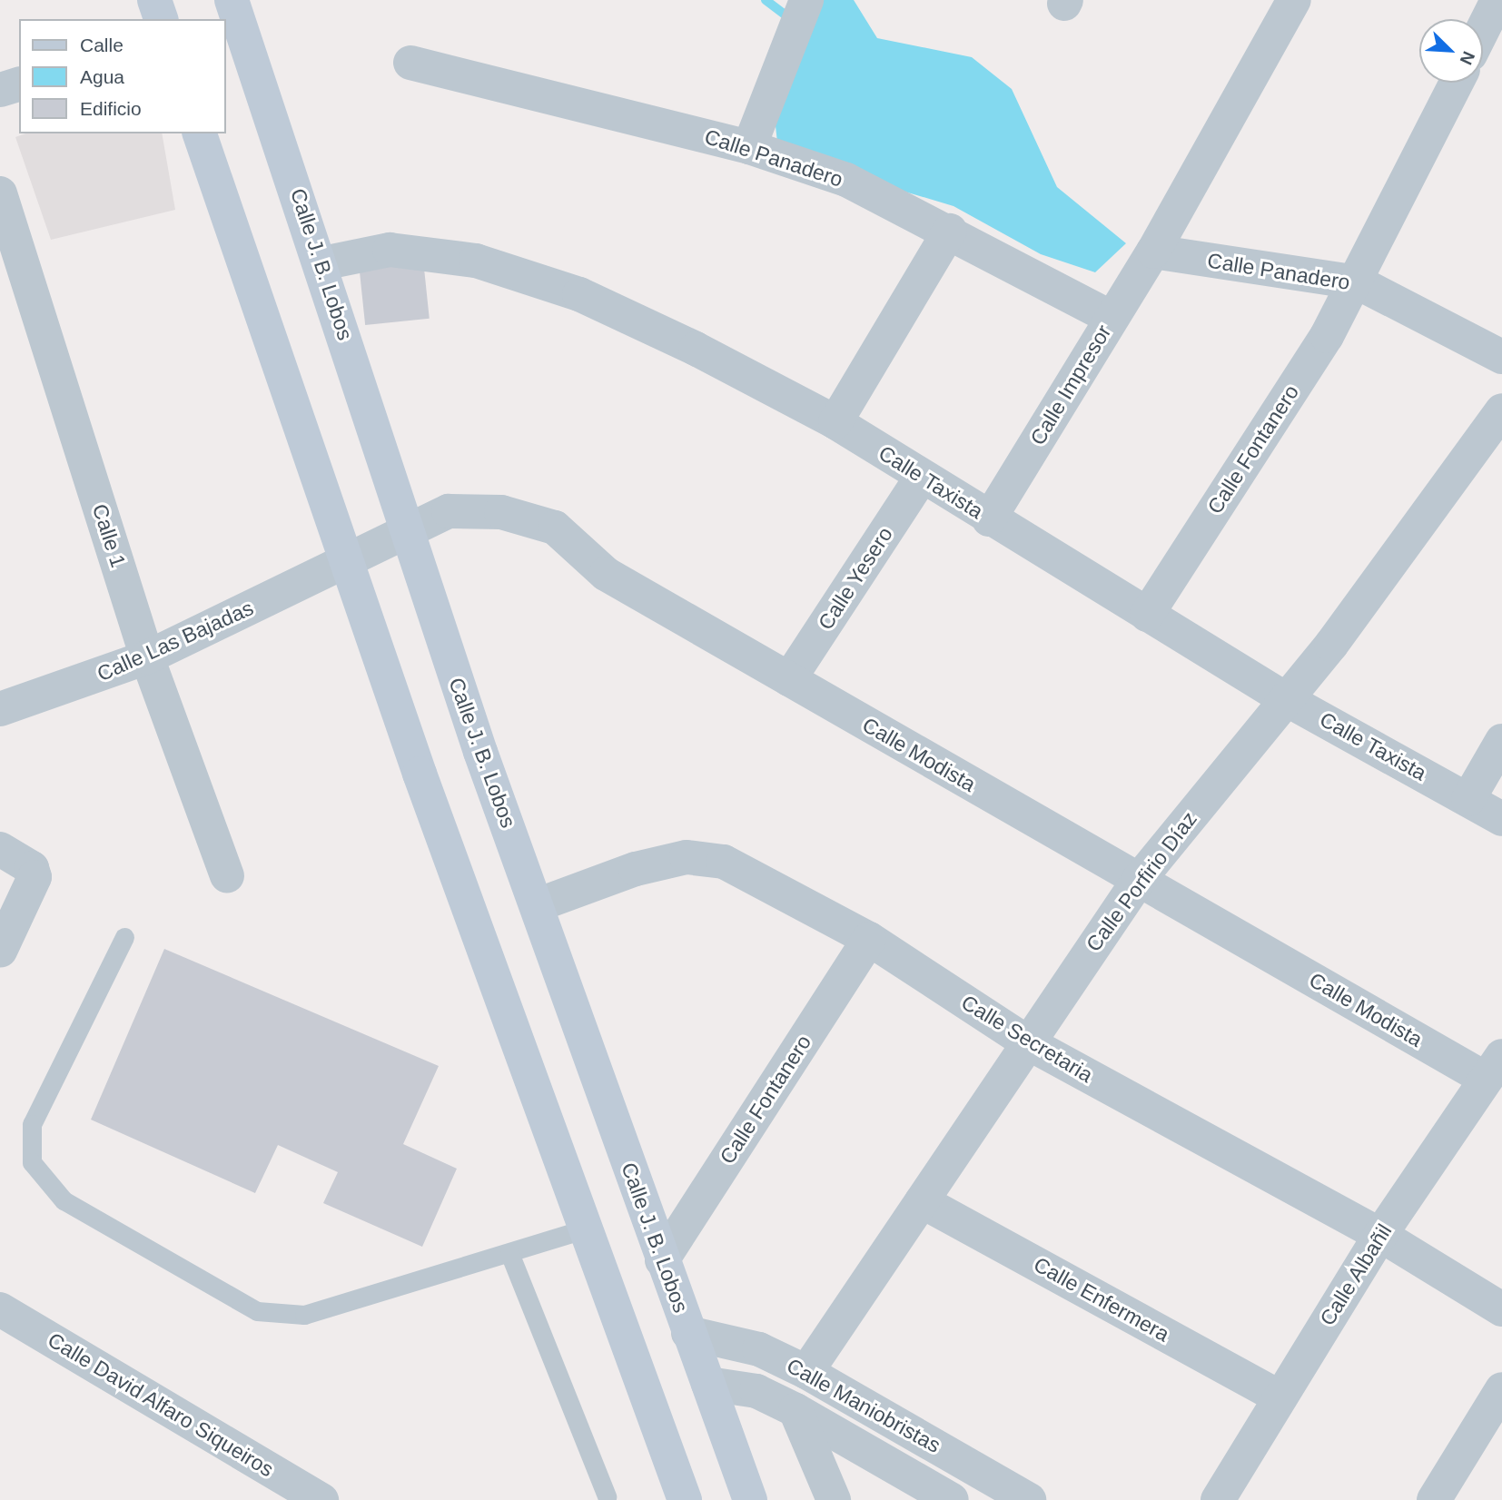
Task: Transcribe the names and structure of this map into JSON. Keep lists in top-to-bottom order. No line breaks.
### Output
{"streets":{"main road":["Calle J. B. Lobos"],"street":["Calle Panadero","Calle Impresor","Calle Fontanero","Calle Taxista","Calle 1","Calle Yesero","Calle Las Bajadas","Calle Modista","Calle Porfirio Díaz","Calle Secretaria","Calle Albañil","Calle Enfermera","Calle David Alfaro Siqueiros","Calle Maniobristas"]},"crossings":[["Calle Panadero","Calle Impresor"],["Calle Panadero","Calle Fontanero"],["Calle J. B. Lobos","Calle Fontanero"],["Calle J. B. Lobos","Calle Taxista"],["Calle J. B. Lobos","Calle Modista"],["Calle J. B. Lobos","Calle Secretaria"],["Calle J. B. Lobos","Calle Maniobristas"],["Calle Impresor","Calle Taxista"],["Calle Fontanero","Calle Taxista"],["Calle Fontanero","Calle Secretaria"],["Calle Taxista","Calle Yesero"],["Calle Taxista","Calle Porfirio Díaz"],["Calle 1","Calle Las Bajadas"],["Calle Yesero","Calle Modista"],["Calle Las Bajadas","Calle Modista"],["Calle Modista","Calle Porfirio Díaz"],["Calle Modista","Calle Albañil"],["Calle Porfirio Díaz","Calle Secretaria"],["Calle Porfirio Díaz","Calle Enfermera"],["Calle Porfirio Díaz","Calle Maniobristas"],["Calle Secretaria","Calle Albañil"],["Calle Albañil","Calle Enfermera"]],"legend":["Calle","Agua","Edificio"],"north":"bottom right"}
